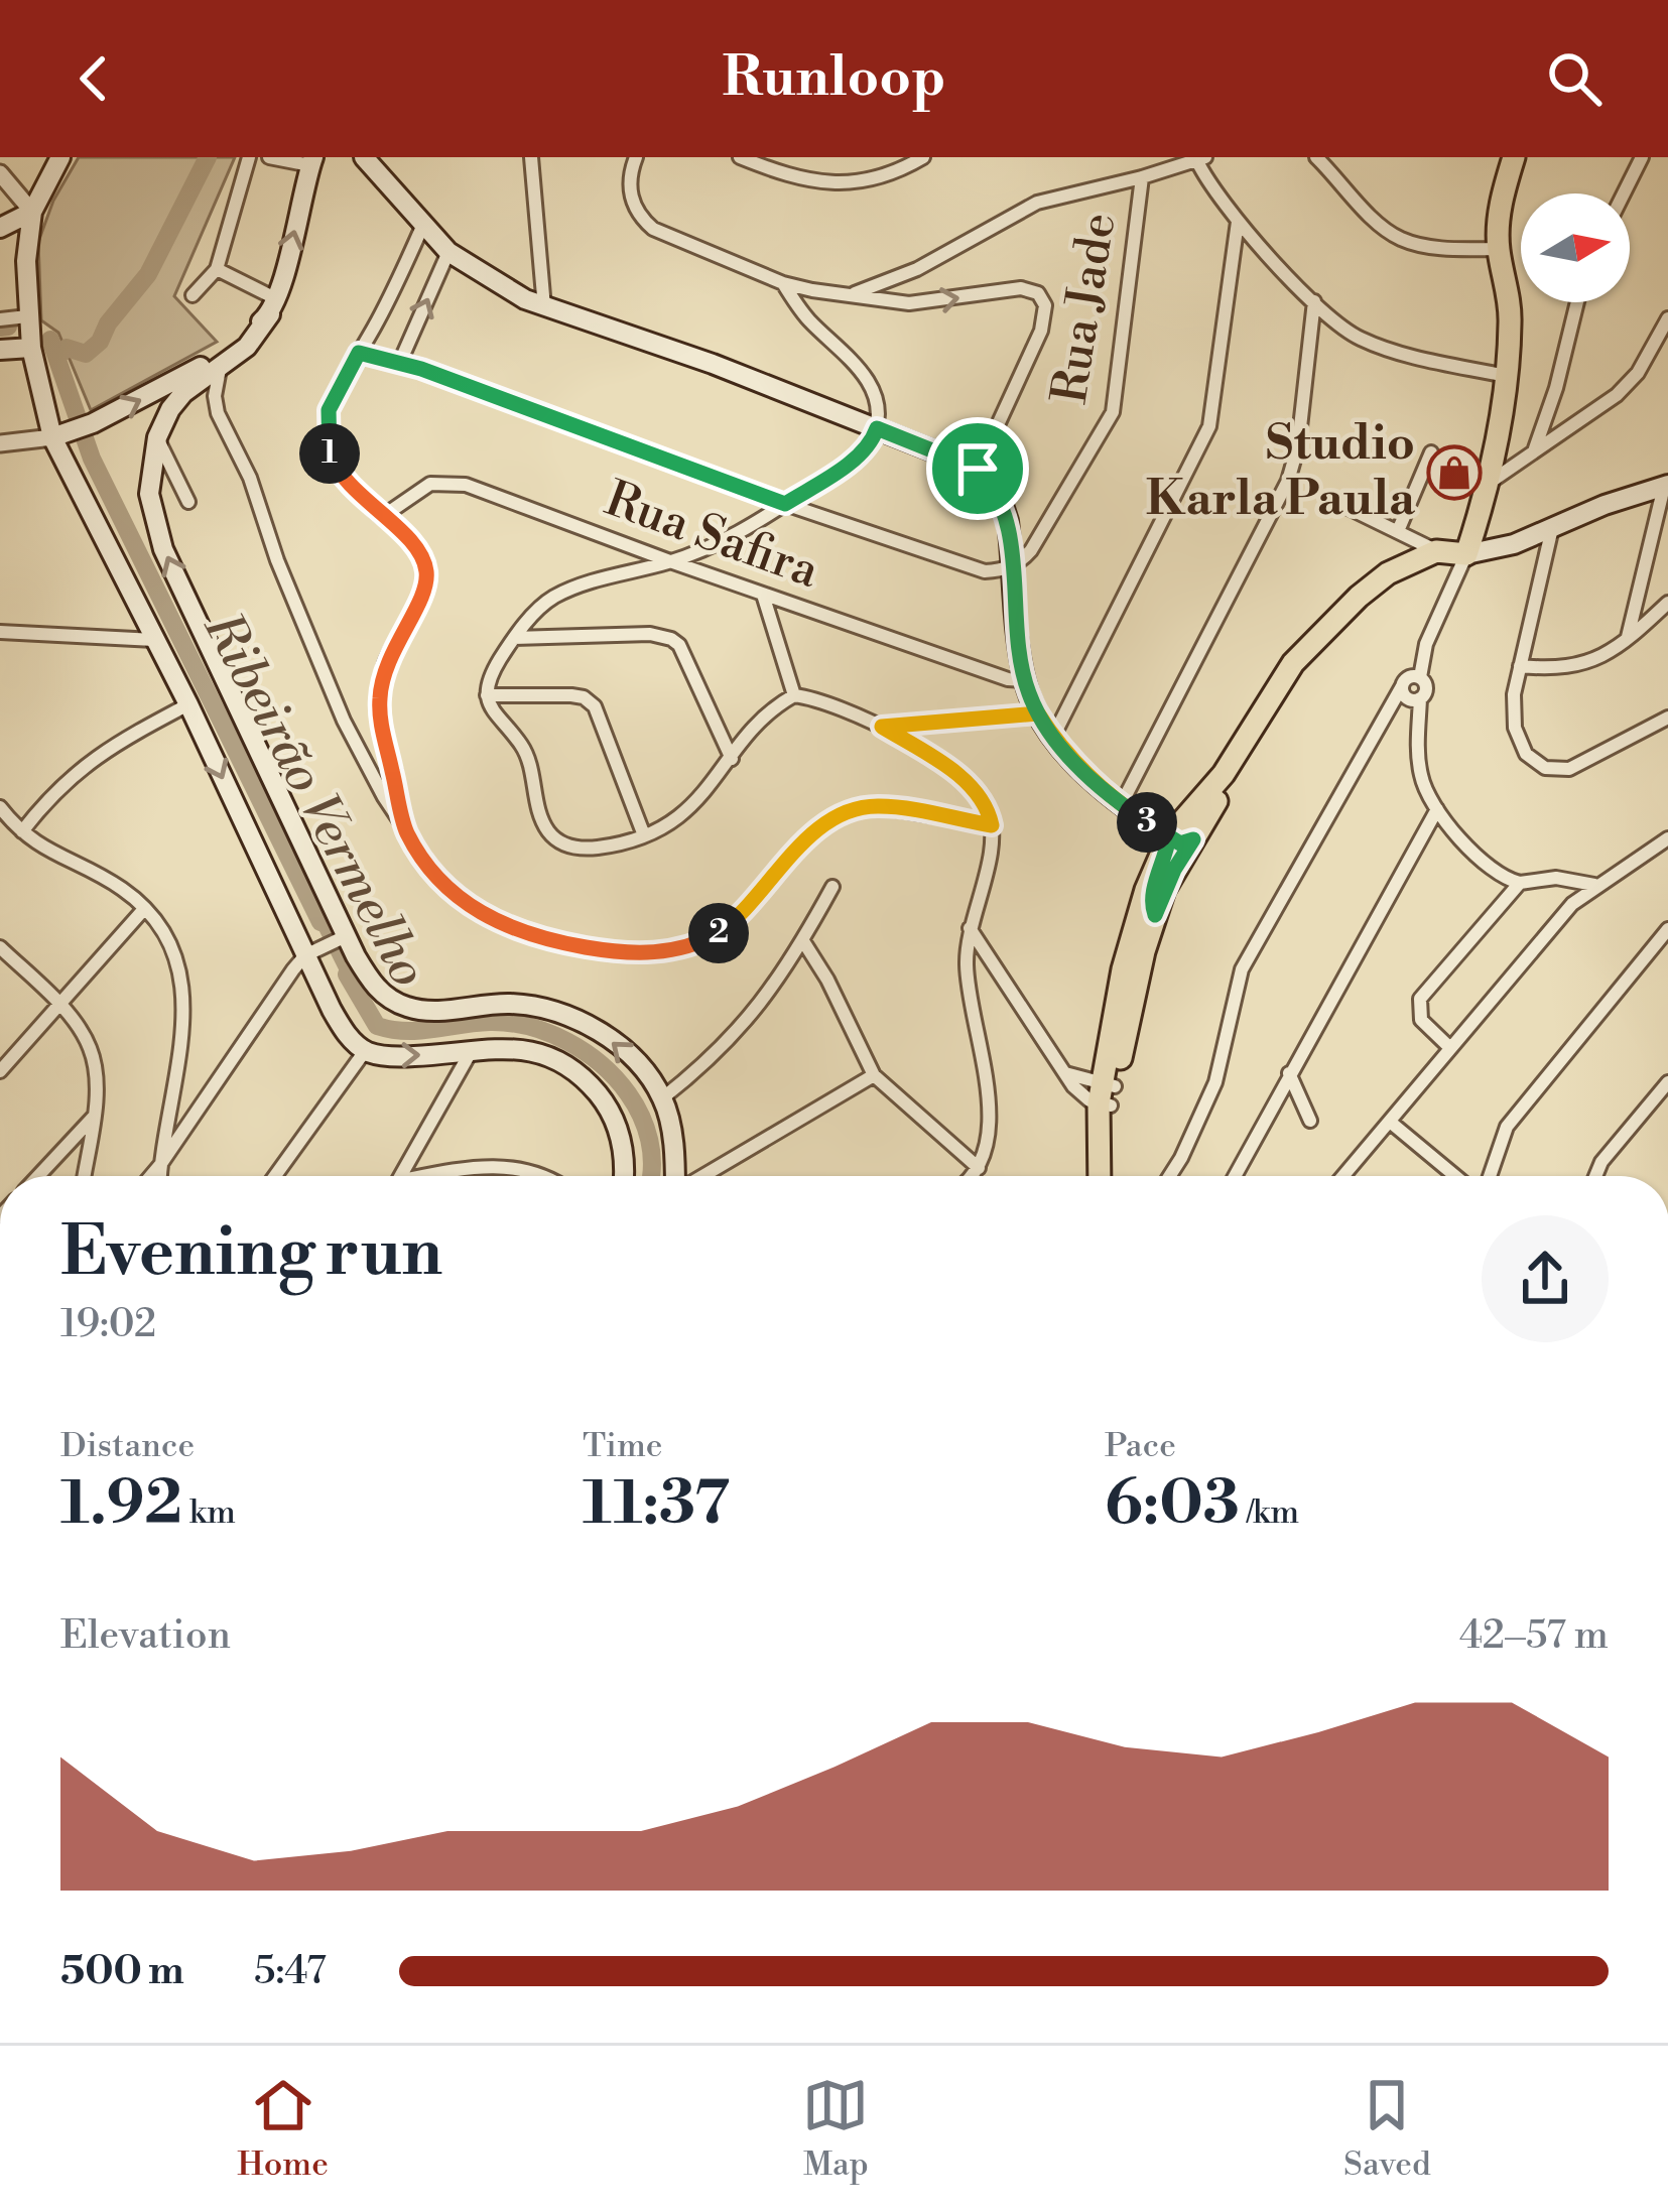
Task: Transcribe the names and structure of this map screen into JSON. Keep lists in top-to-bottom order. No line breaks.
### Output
{"streets":{"street":["Rua Jade","Rua Safira"]},"water":["Ribeirão Vermelho"],"places":{"shop":["Studio Karla Paula"]},"north":"right","page":{"header":"Runloop","pins":["1","3","2"],"heading":["Evening run","19:02"],"stats":[["Distance","1.92 km"],["Time","11:37"],["Pace","6:03 /km"]],"chart":["Elevation","42–57 m"],"list":[{"name":"500 m","note":"5:47"}],"tabs":["Home","Map","Saved"]}}
